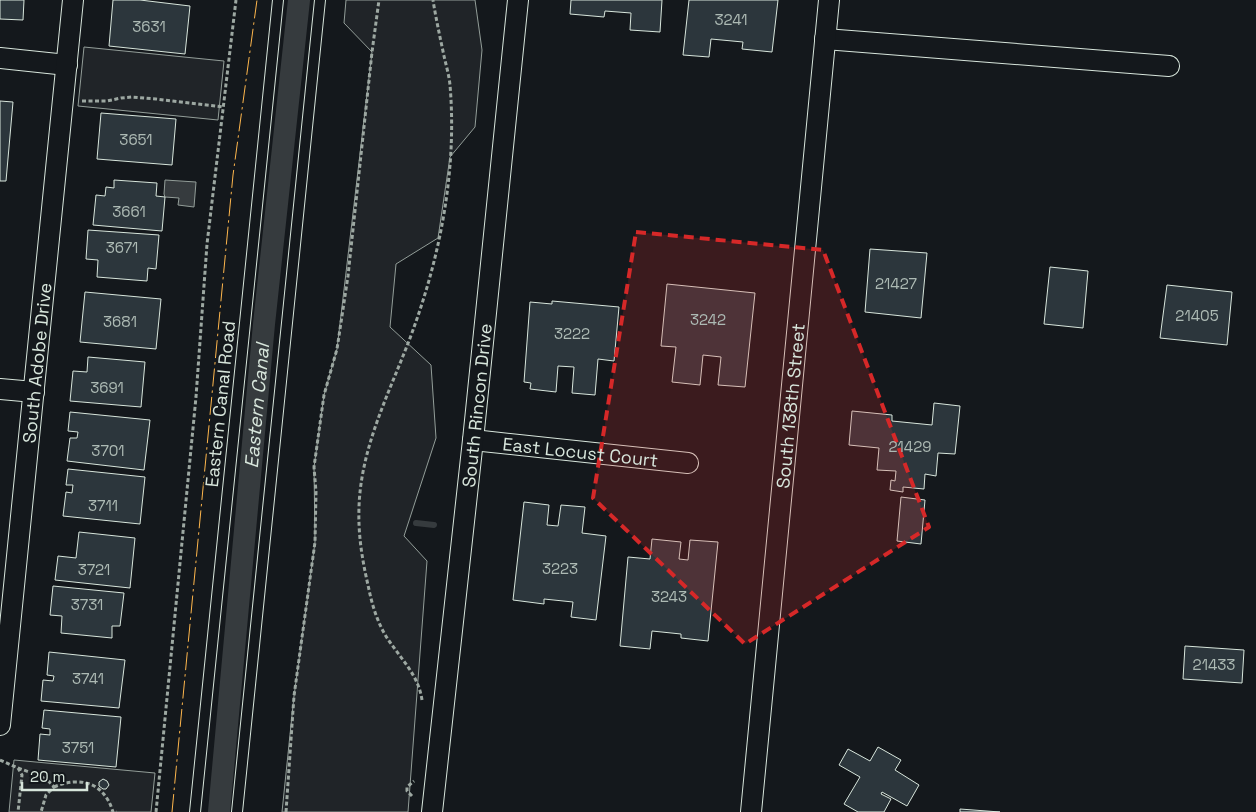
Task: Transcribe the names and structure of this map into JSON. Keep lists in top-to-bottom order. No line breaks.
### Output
{"streets":{"street":["South Adobe Drive","South Rincon Drive","South 138th Street","East Locust Court"],"lane":["Eastern Canal Road"]},"crossings":[["South Rincon Drive","East Locust Court"]],"water":["Eastern Canal"],"house_numbers":["3241","3631","3651","3661","3671","21427","21405","3242","3681","3222","3691","21429","3701","3711","3223","3721","3243","3731","21433","3741","3751"],"scale_bar":"20 m"}
